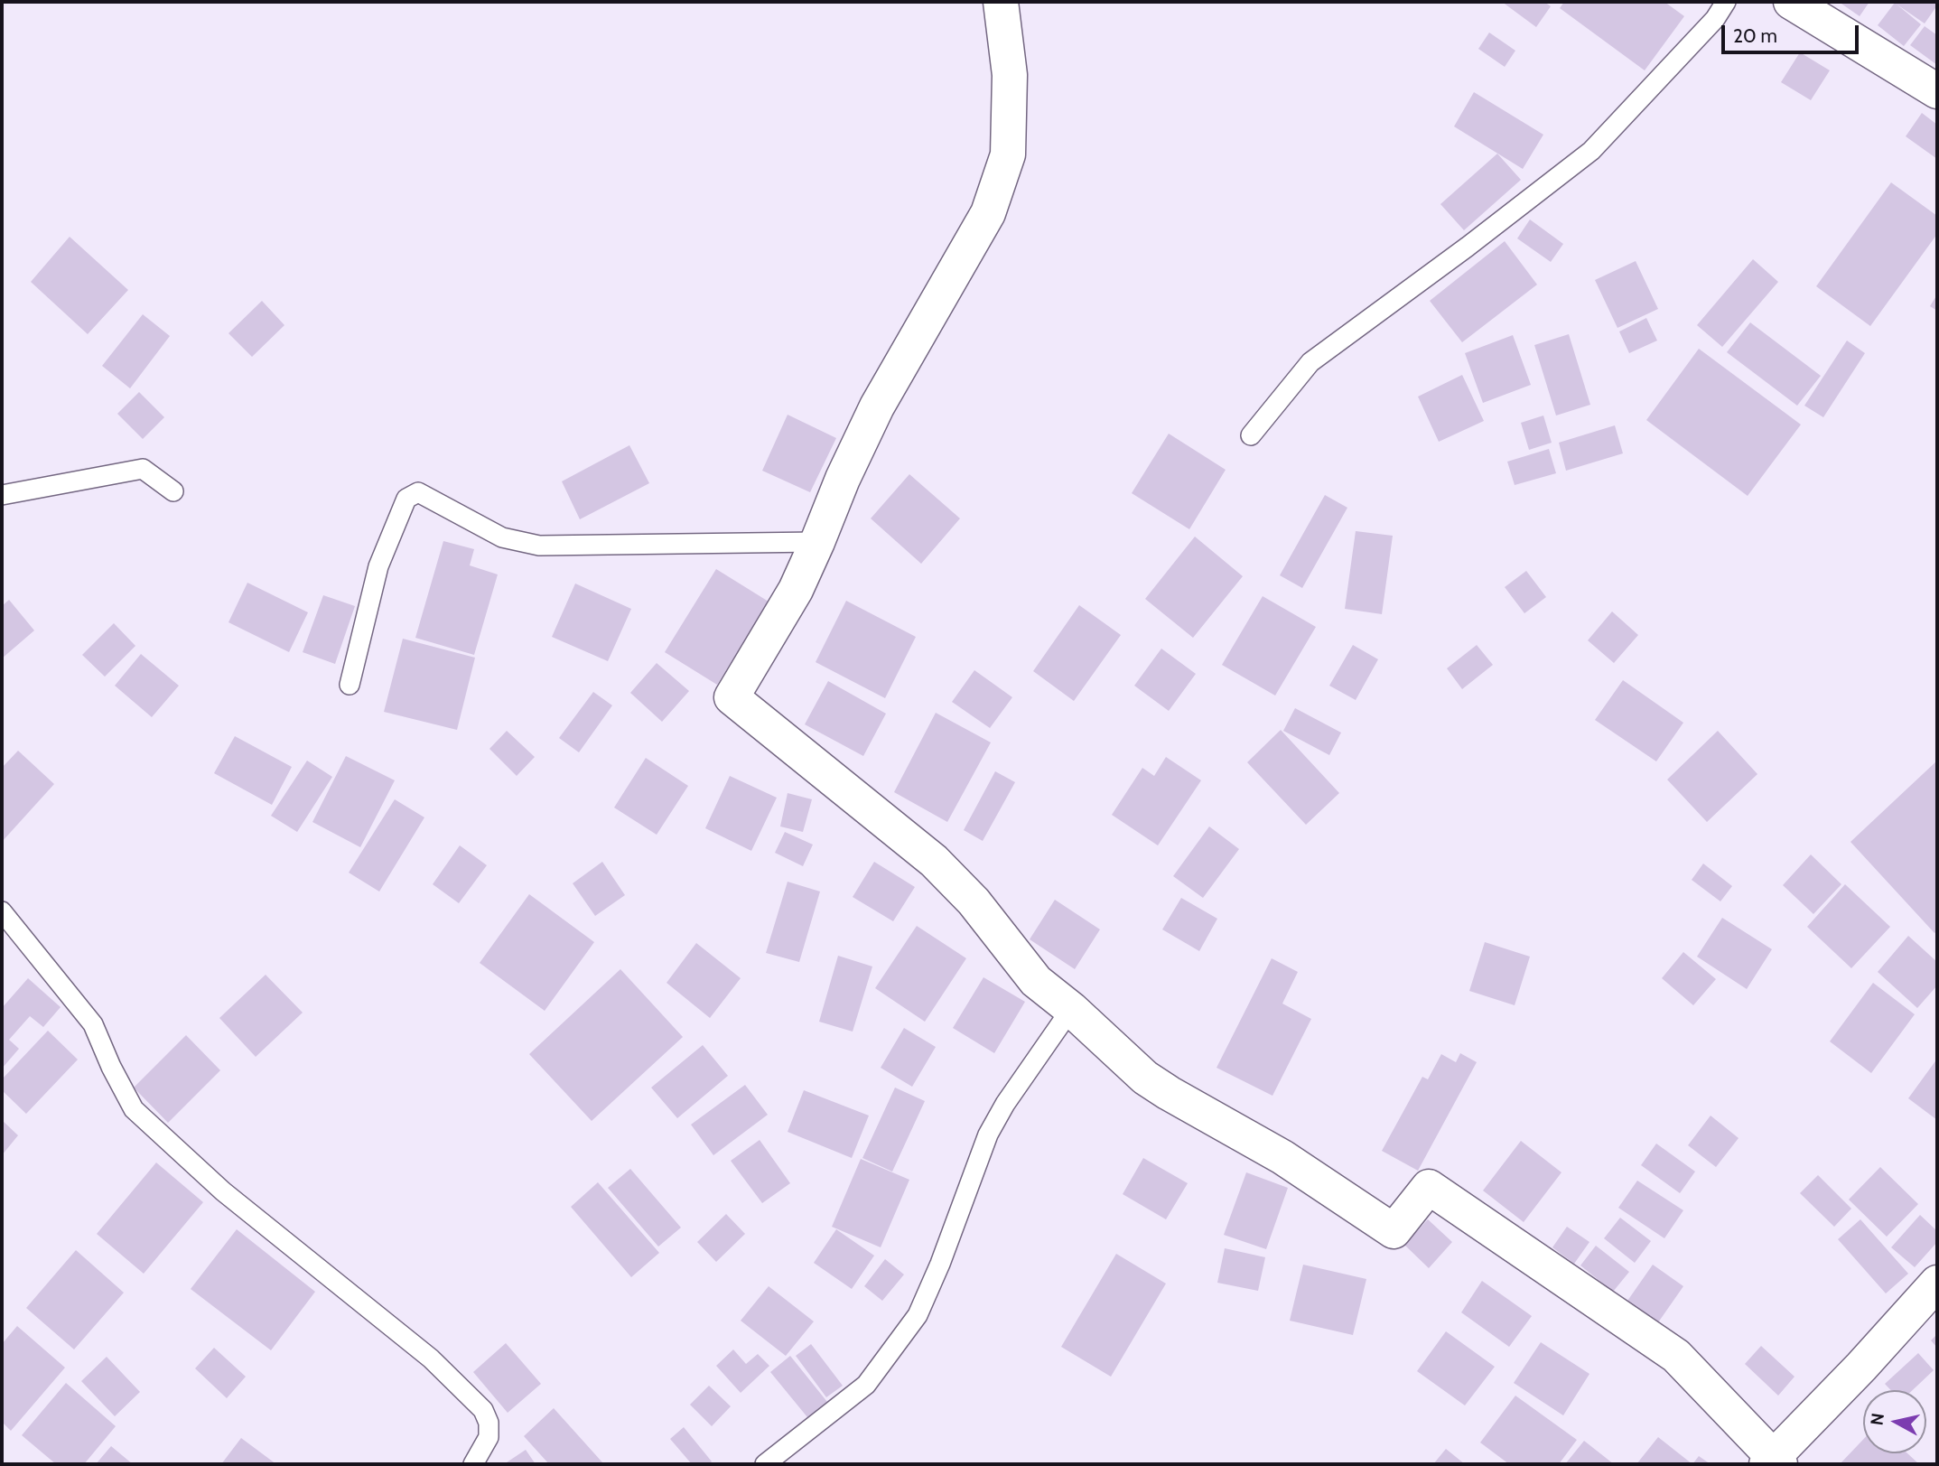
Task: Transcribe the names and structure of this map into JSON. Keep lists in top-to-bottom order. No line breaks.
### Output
{"scale_bar":"20 m","north":"left"}
